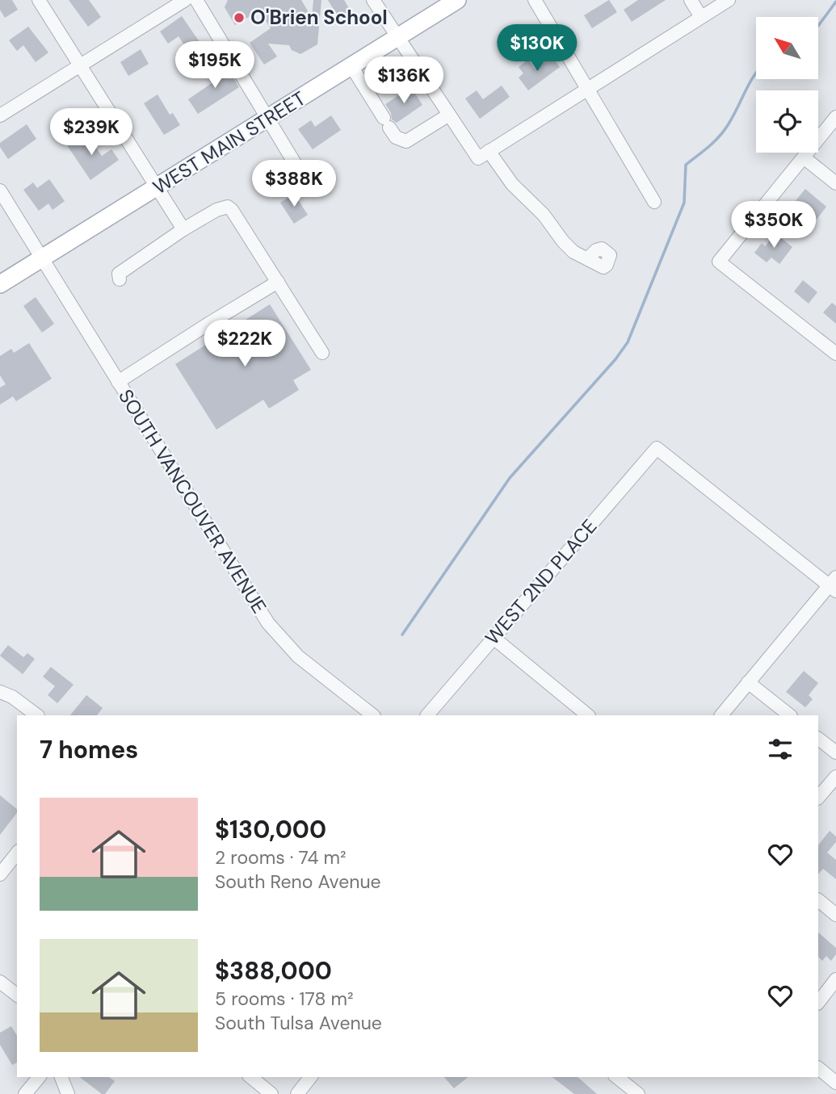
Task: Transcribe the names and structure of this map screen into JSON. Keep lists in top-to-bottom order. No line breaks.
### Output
{"streets":{"main road":["WEST MAIN STREET"],"street":["SOUTH VANCOUVER AVENUE","WEST 2ND PLACE"]},"crossings":[["WEST MAIN STREET","SOUTH VANCOUVER AVENUE"]],"places":["O'Brien School"],"north":"top left","page":{"price":["$130K","$195K","$136K","$239K","$388K","$350K","$222K"],"heading":"7 homes","list":[{"name":"$130,000","note":"2 rooms · 74 m² · South Reno Avenue"},{"name":"$388,000","note":"5 rooms · 178 m² · South Tulsa Avenue"}]}}
